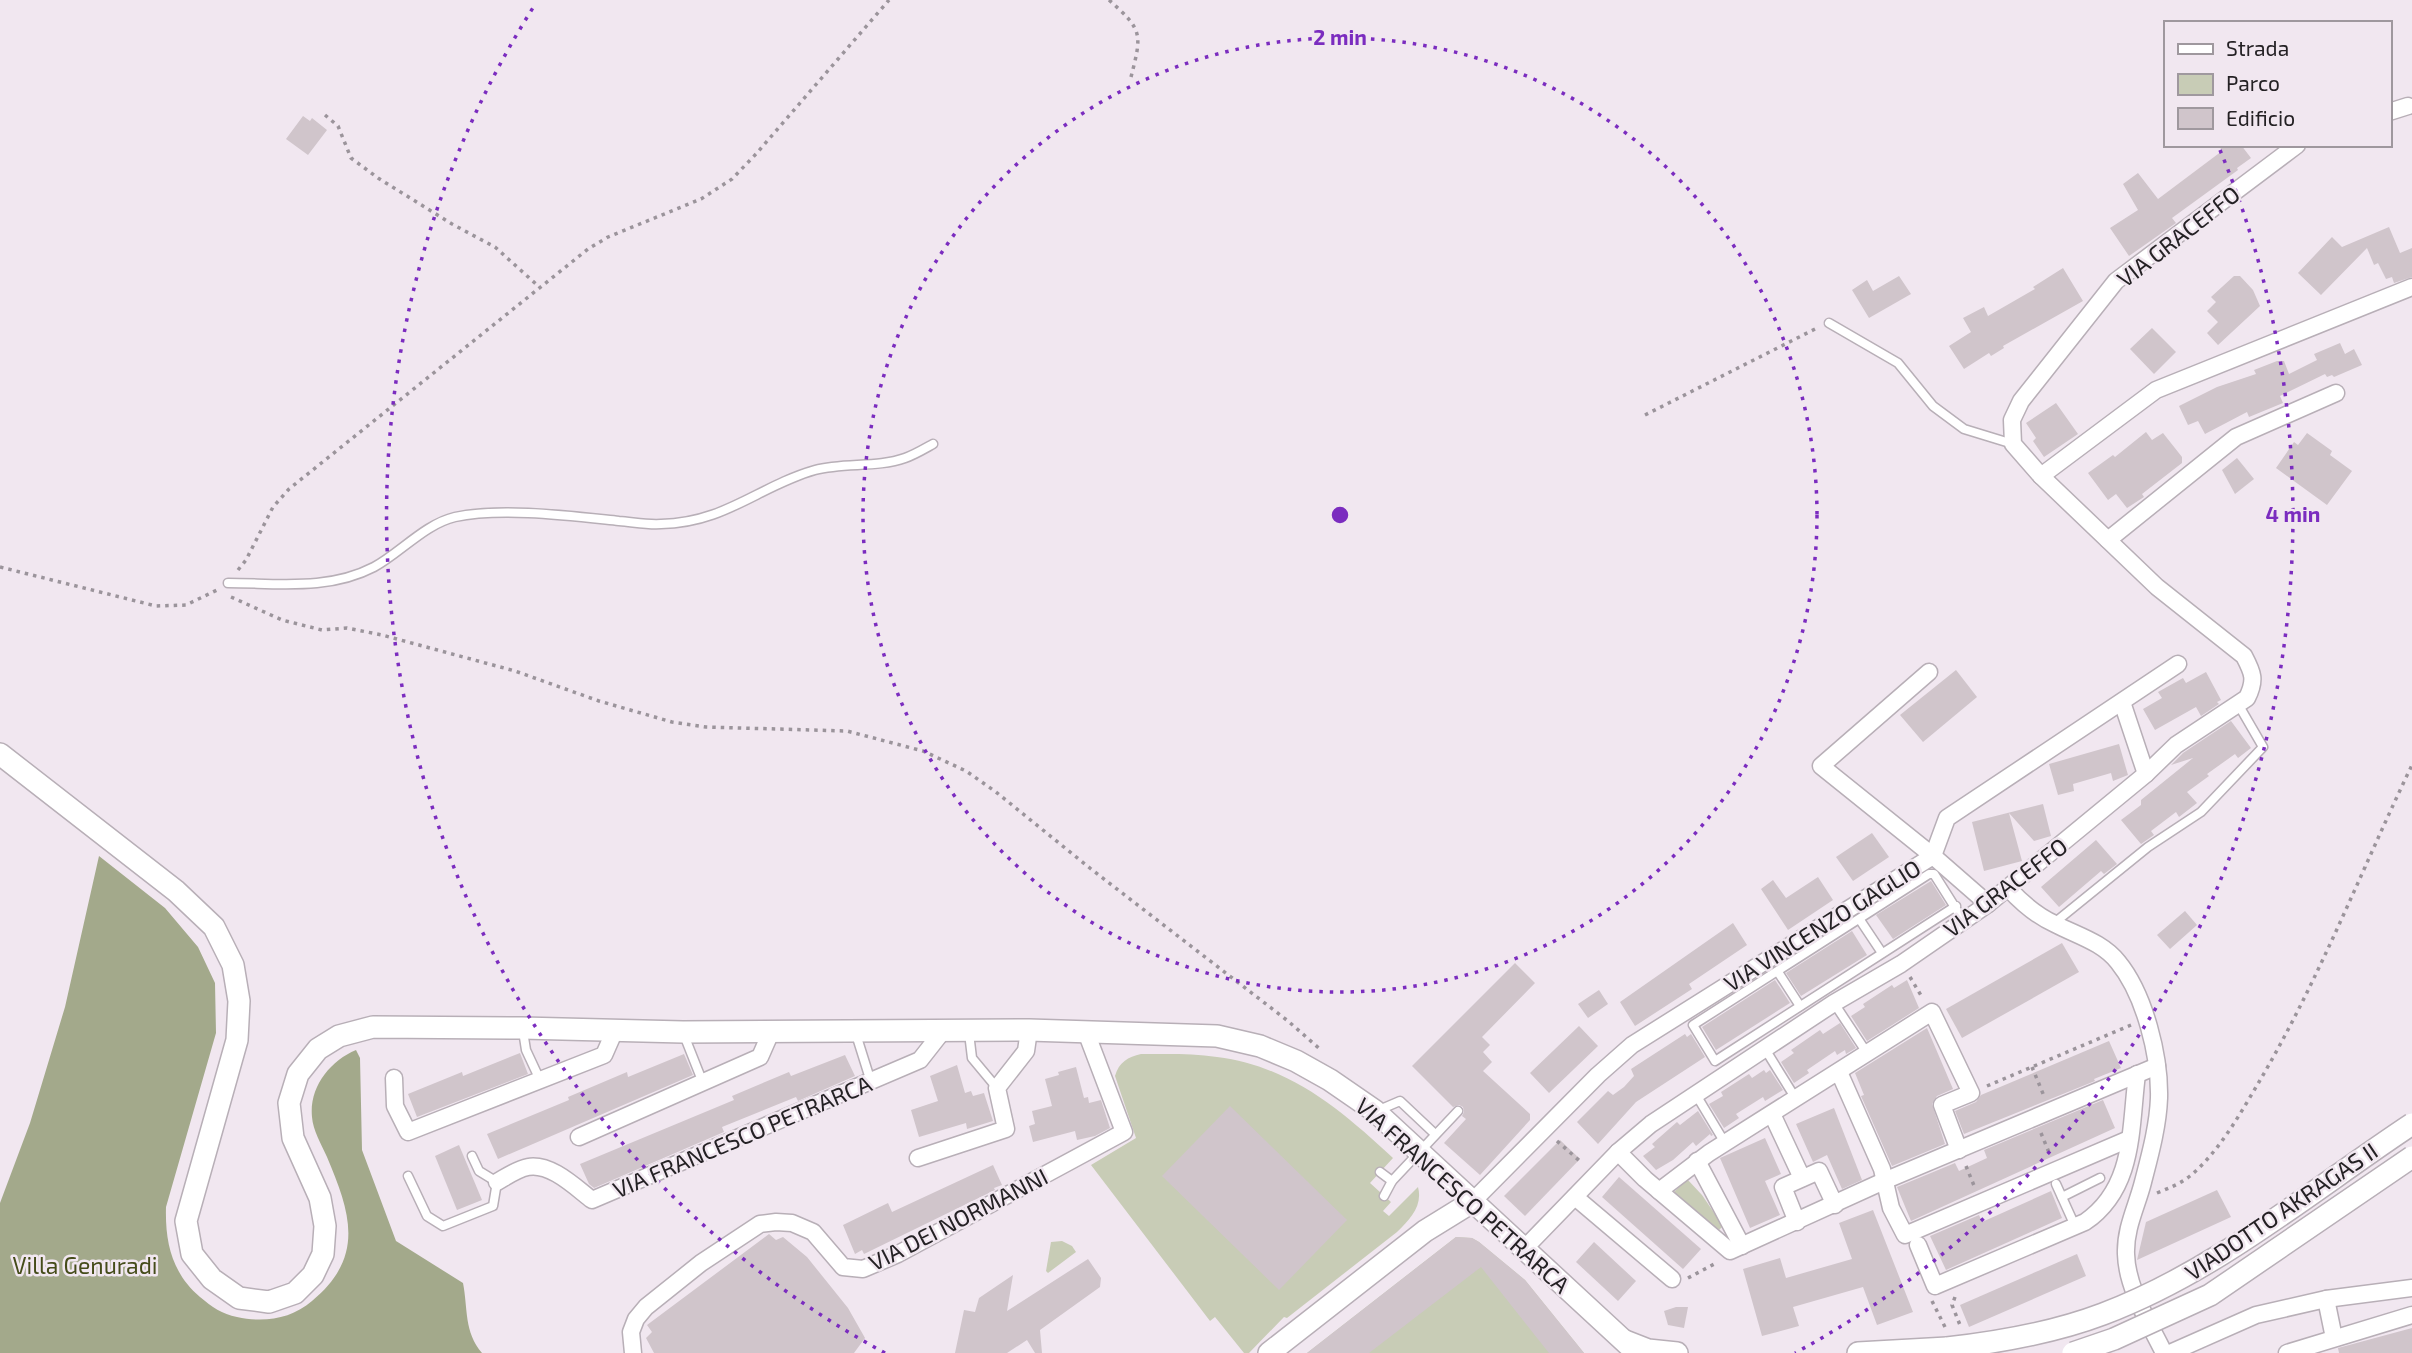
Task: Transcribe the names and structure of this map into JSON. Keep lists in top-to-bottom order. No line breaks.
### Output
{"streets":{"main road":["VIA FRANCESCO PETRARCA","VIADOTTO AKRAGAS II"],"street":["VIA GRACEFFO","VIA VINCENZO GAGLIO","VIA DEI NORMANNI"]},"crossings":[["VIA GRACEFFO","VIA FRANCESCO PETRARCA"],["VIA VINCENZO GAGLIO","VIA FRANCESCO PETRARCA"],["VIA FRANCESCO PETRARCA","VIA DEI NORMANNI"]],"parks":["Villa Genuradi"],"legend":["Strada","Parco","Edificio"],"rings":["2 min","4 min"]}
